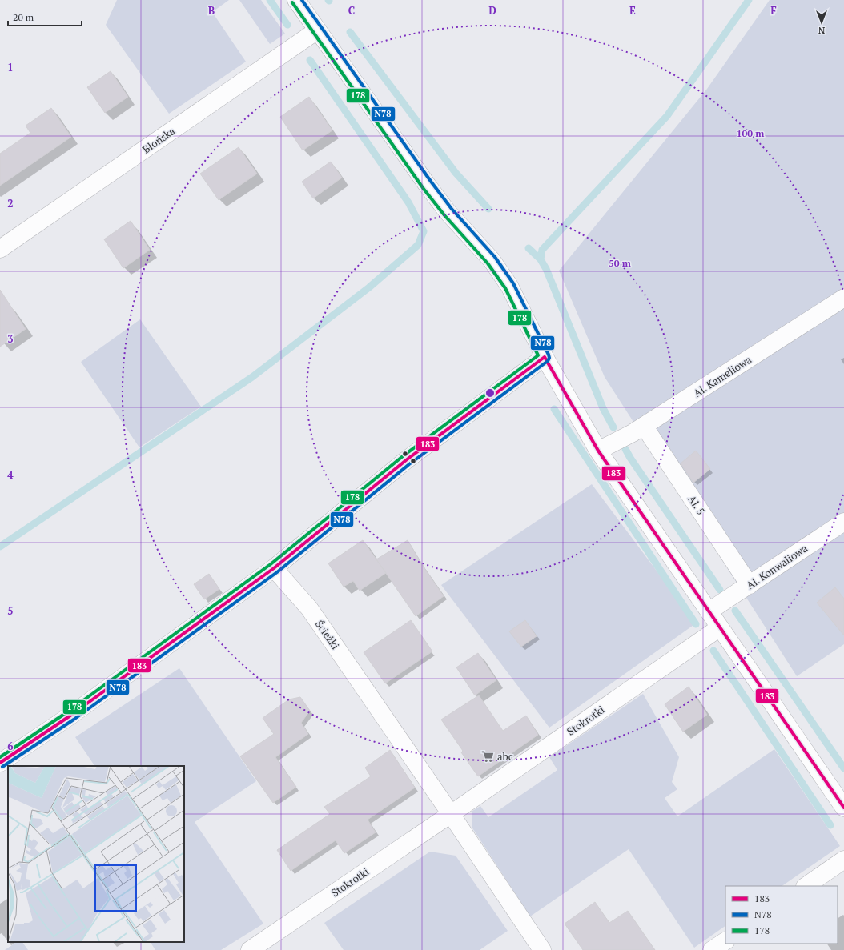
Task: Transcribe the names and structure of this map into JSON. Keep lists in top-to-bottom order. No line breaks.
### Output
{"streets":{"street":["Błońska","Al. Kameliowa","Al. 5","Al. Konwaliowa","Ścieżki","Stokrotki"]},"crossings":[["Al. Kameliowa","Al. 5"],["Al. 5","Al. Konwaliowa"],["Ścieżki","Stokrotki"]],"places":{"supermarket":["abc"]},"lines":["transit line N78","transit line 178","transit line 183"],"legend":["183","N78","178"],"scale_bar":"20 m","north":"bottom","grid":{"columns":["B","C","D","E","F"],"rows":["1","2","3","4","5","6"]},"rings":["100 m","50 m"]}
